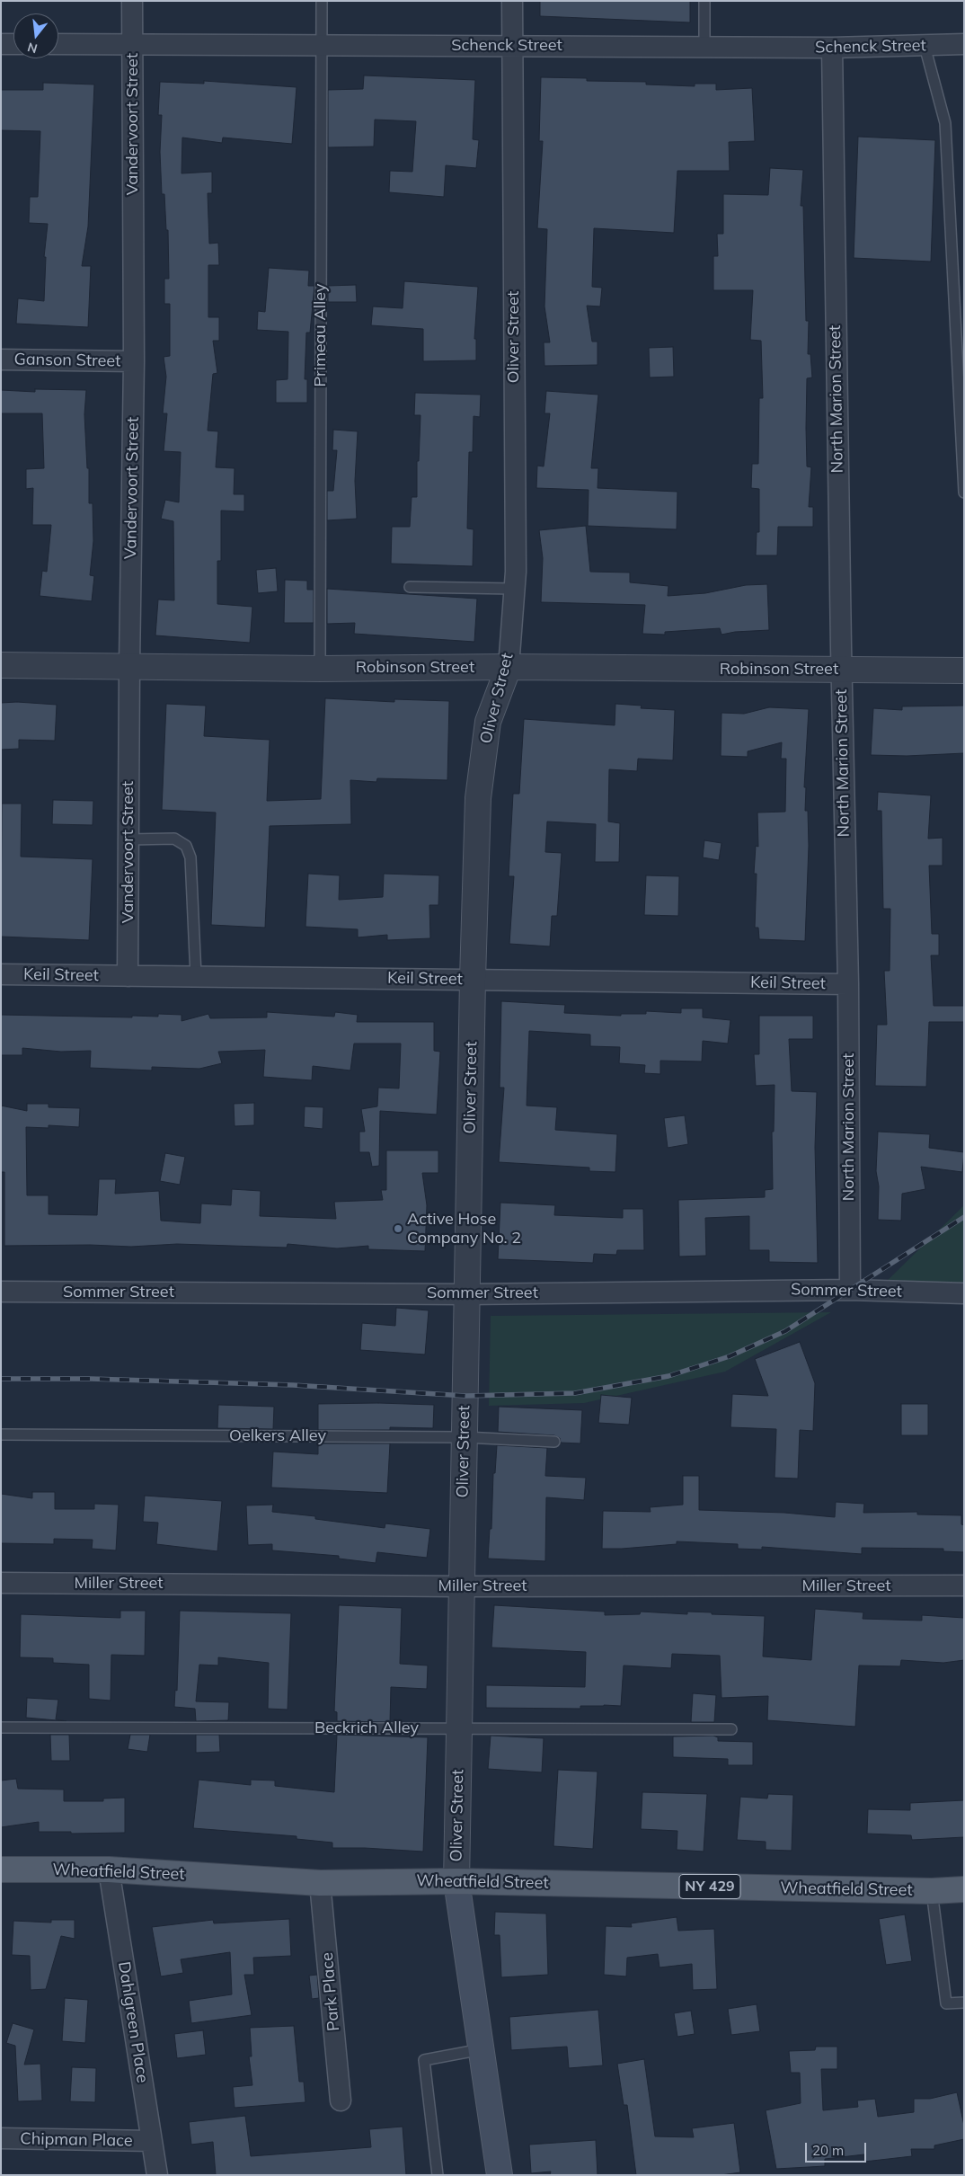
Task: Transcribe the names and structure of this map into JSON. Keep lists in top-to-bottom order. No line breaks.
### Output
{"streets":{"main road":["Oliver Street","Wheatfield Street","NY 429"],"street":["Schenck Street","Vandervoort Street","Ganson Street","North Marion Street","Robinson Street","Keil Street","Sommer Street","Miller Street","Park Place","Dahlgreen Place","Chipman Place"],"lane":["Primeau Alley","Oelkers Alley","Beckrich Alley"]},"crossings":[["Schenck Street","Vandervoort Street"],["Schenck Street","Primeau Alley"],["Schenck Street","Oliver Street"],["Schenck Street","North Marion Street"],["Vandervoort Street","Ganson Street"],["Vandervoort Street","Robinson Street"],["Vandervoort Street","Keil Street"],["Primeau Alley","Robinson Street"],["Oliver Street","Robinson Street"],["Oliver Street","Keil Street"],["Oliver Street","Sommer Street"],["Oliver Street","Oelkers Alley"],["Oliver Street","Miller Street"],["Oliver Street","Beckrich Alley"],["Oliver Street","Wheatfield Street"],["North Marion Street","Robinson Street"],["North Marion Street","Keil Street"],["North Marion Street","Sommer Street"],["Wheatfield Street","Park Place"],["Wheatfield Street","Dahlgreen Place"],["Dahlgreen Place","Chipman Place"]],"places":["Active Hose Company No. 2"],"scale_bar":"20 m","north":"bottom"}
